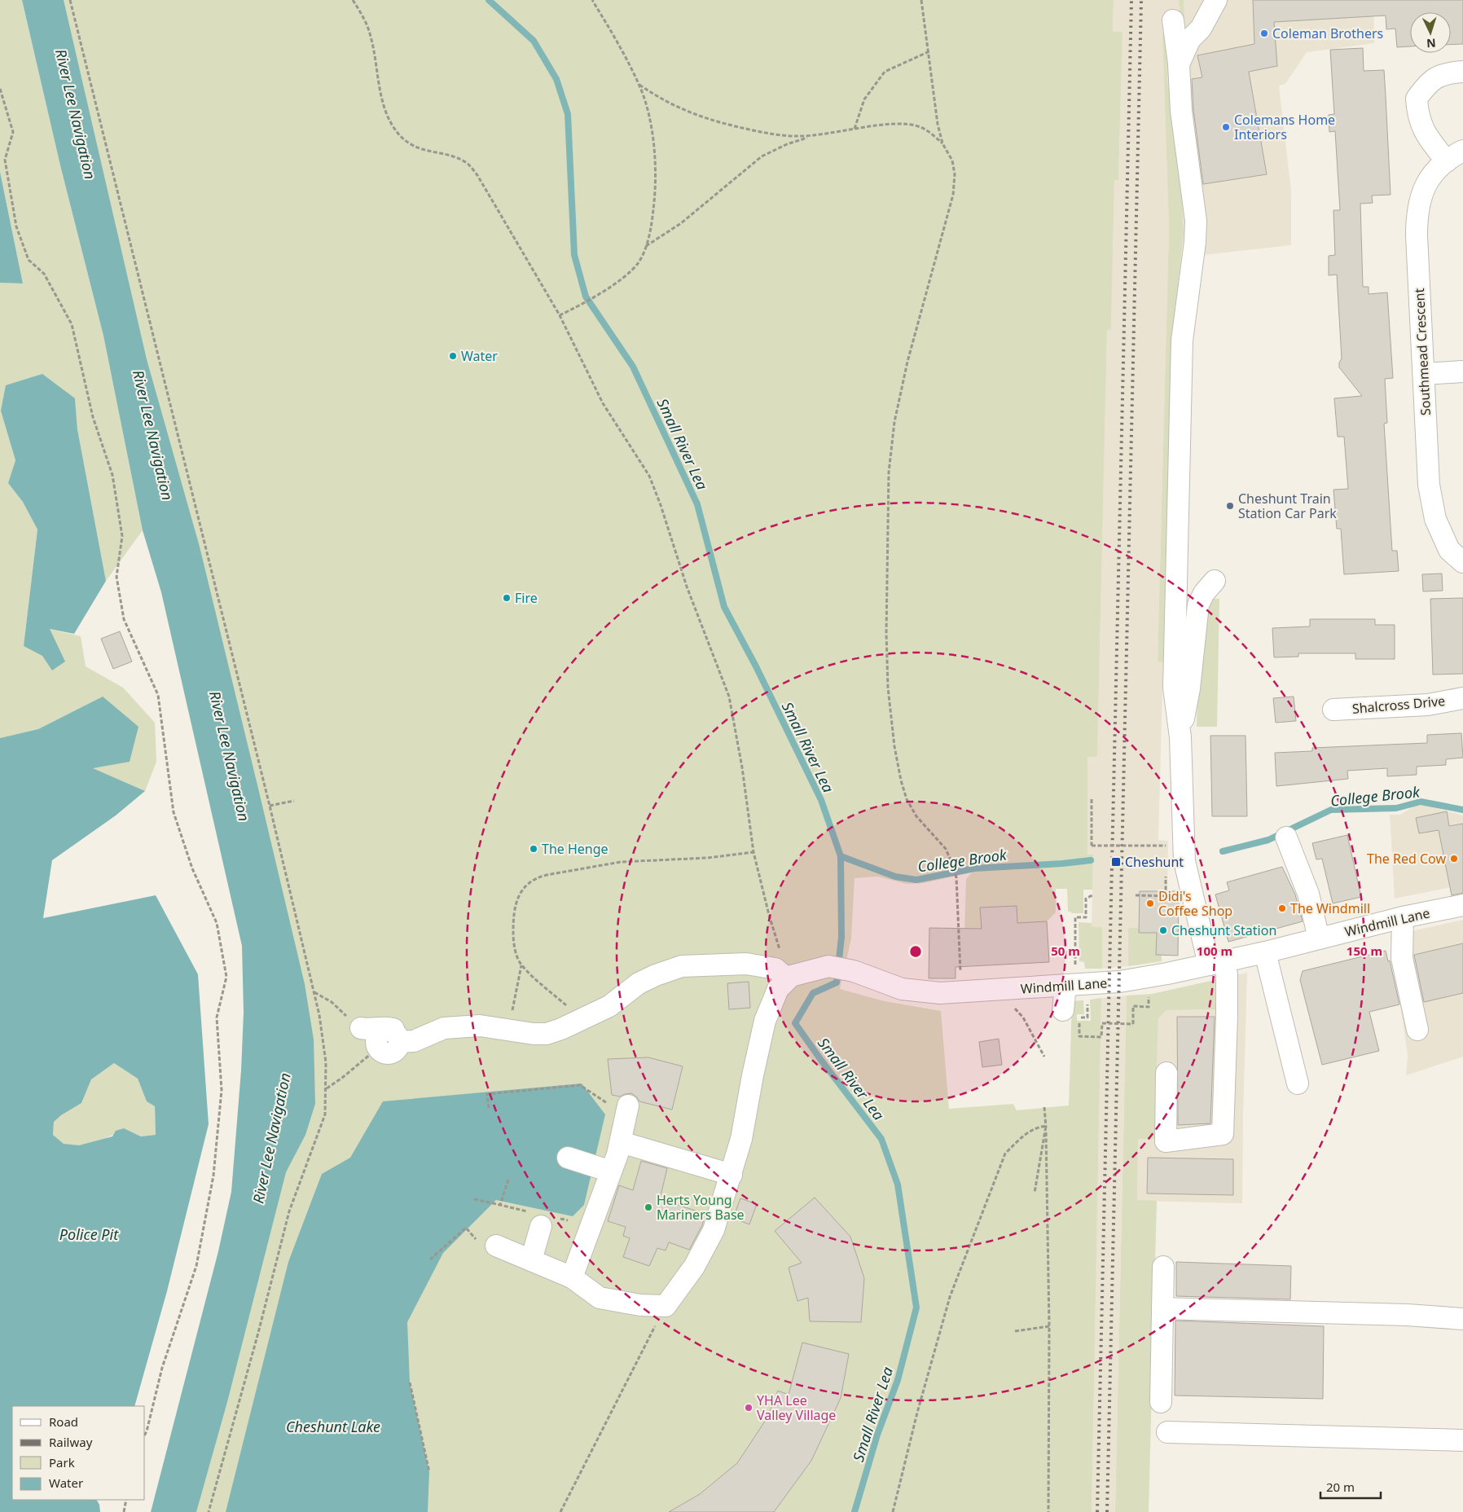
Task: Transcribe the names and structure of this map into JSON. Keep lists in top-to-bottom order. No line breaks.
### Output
{"streets":{"street":["Southmead Crescent","Shalcross Drive","Windmill Lane"]},"water":["River Lee Navigation","Small River Lea","College Brook","Police Pit","Cheshunt Lake"],"places":{"other":["Coleman Brothers","Colemans Home Interiors","Water","Cheshunt Train Station Car Park","Fire","The Henge","The Red Cow","Didi's Coffee Shop","The Windmill","Cheshunt Station","Herts Young Mariners Base","YHA Lee Valley Village"],"transit":["Cheshunt"]},"legend":["Road","Railway","Park","Water"],"scale_bar":"20 m","north":"bottom","rings":["50 m","100 m","150 m"]}
